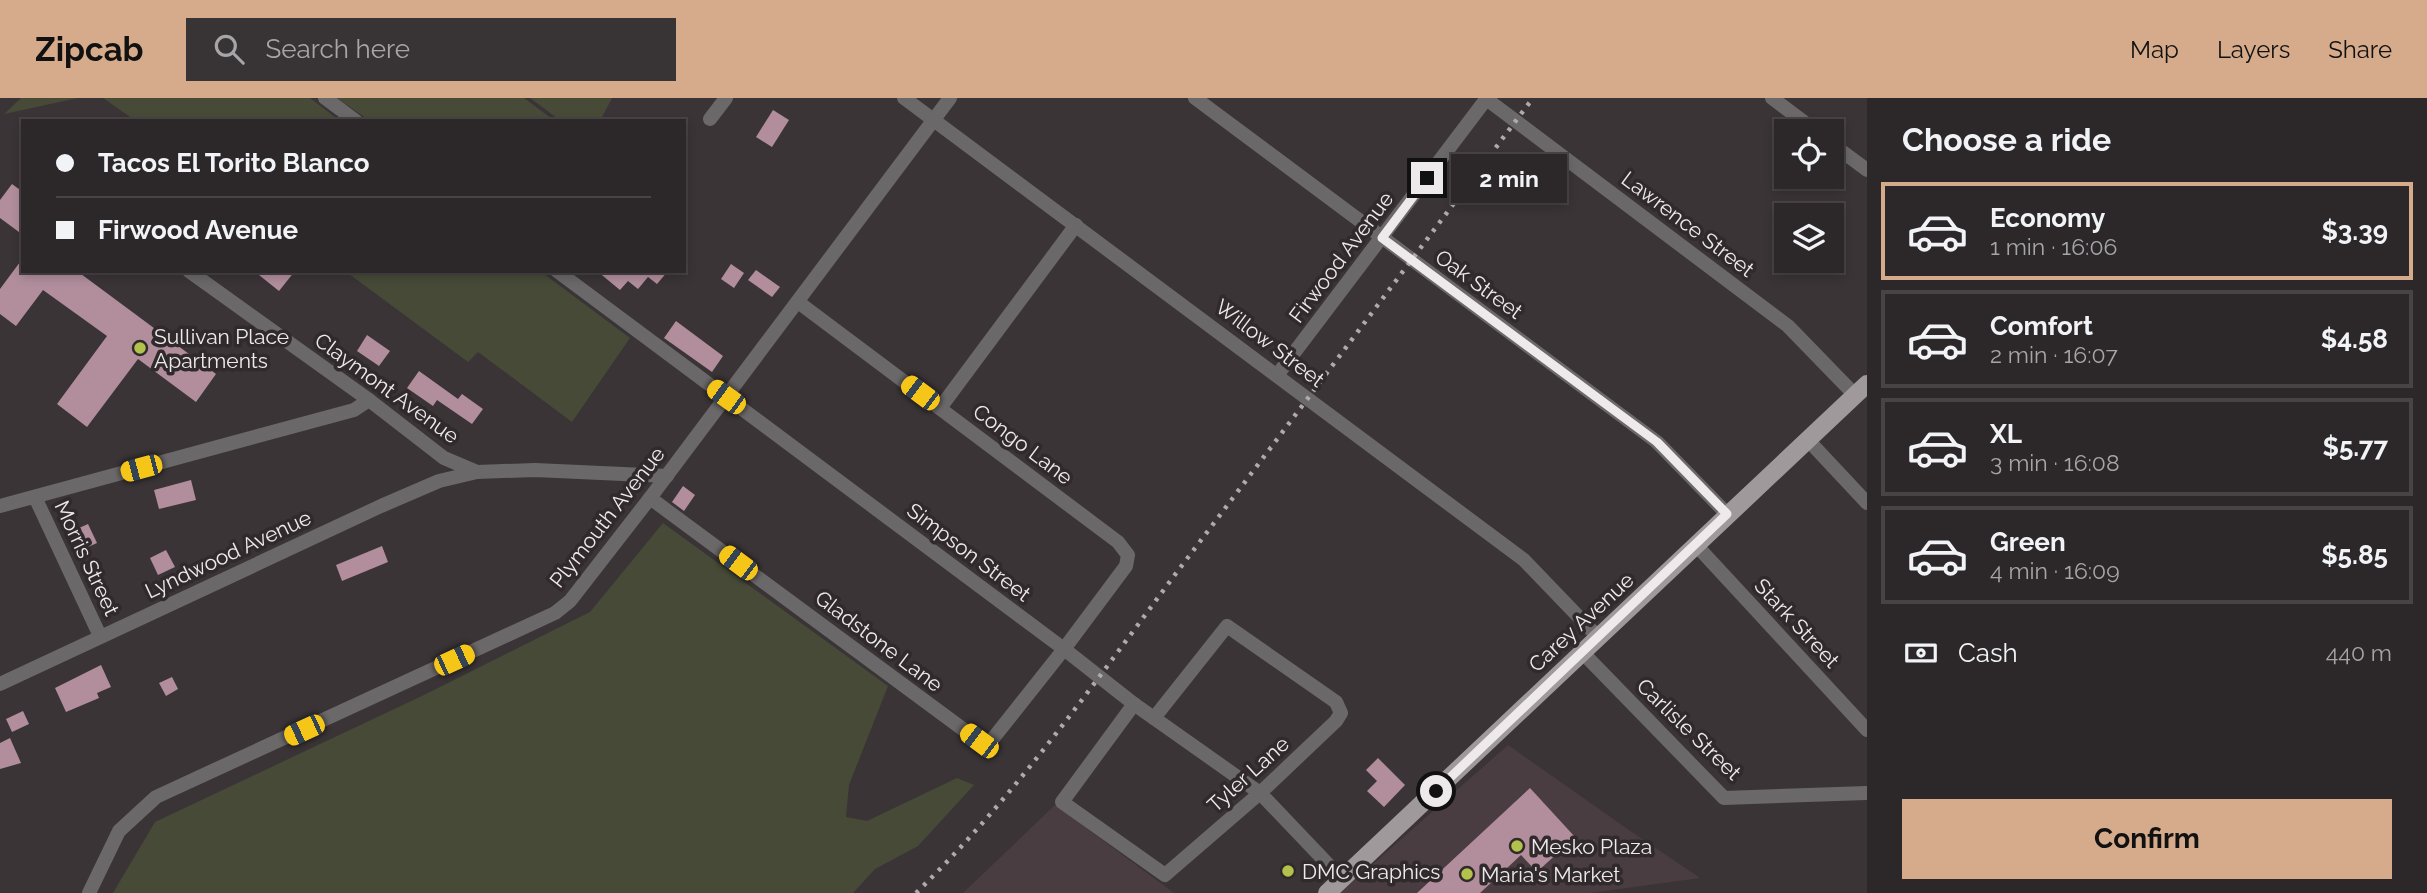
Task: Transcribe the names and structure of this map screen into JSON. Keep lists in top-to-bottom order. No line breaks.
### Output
{"streets":{"main road":["Carey Avenue"],"street":["Lawrence Street","Firwood Avenue","Oak Street","Willow Street","Claymont Avenue","Congo Lane","Plymouth Avenue","Simpson Street","Lyndwood Avenue","Morris Street","Stark Street","Gladstone Lane","Carlisle Street","Tyler Lane"]},"crossings":[["Lawrence Street","Firwood Avenue"],["Lawrence Street","Carey Avenue"],["Firwood Avenue","Oak Street"],["Firwood Avenue","Willow Street"],["Oak Street","Carey Avenue"],["Willow Street","Plymouth Avenue"],["Willow Street","Carey Avenue"],["Claymont Avenue","Plymouth Avenue"],["Claymont Avenue","Lyndwood Avenue"],["Congo Lane","Plymouth Avenue"],["Congo Lane","Simpson Street"],["Congo Lane","Gladstone Lane"],["Plymouth Avenue","Simpson Street"],["Plymouth Avenue","Gladstone Lane"],["Simpson Street","Carey Avenue"],["Simpson Street","Gladstone Lane"],["Simpson Street","Tyler Lane"],["Lyndwood Avenue","Morris Street"],["Carey Avenue","Stark Street"],["Carey Avenue","Carlisle Street"]],"places":["Sullivan Place Apartments","Mesko Plaza","DMC Graphics","Maria's Market"],"page":{"header":"Zipcab","search":"Search here","nav":["Map","Layers","Share"],"heading":"Choose a ride","banner":["Tacos El Torito Blanco","Firwood Avenue"],"bubble":"2 min","list":[{"name":"Economy","note":"1 min · 16:06","value":"$3.39"},{"name":"Comfort","note":"2 min · 16:07","value":"$4.58"},{"name":"XL","note":"3 min · 16:08","value":"$5.77"},{"name":"Green","note":"4 min · 16:09","value":"$5.85"}],"pay":["Cash","440 m"],"buttons":"Confirm"}}
